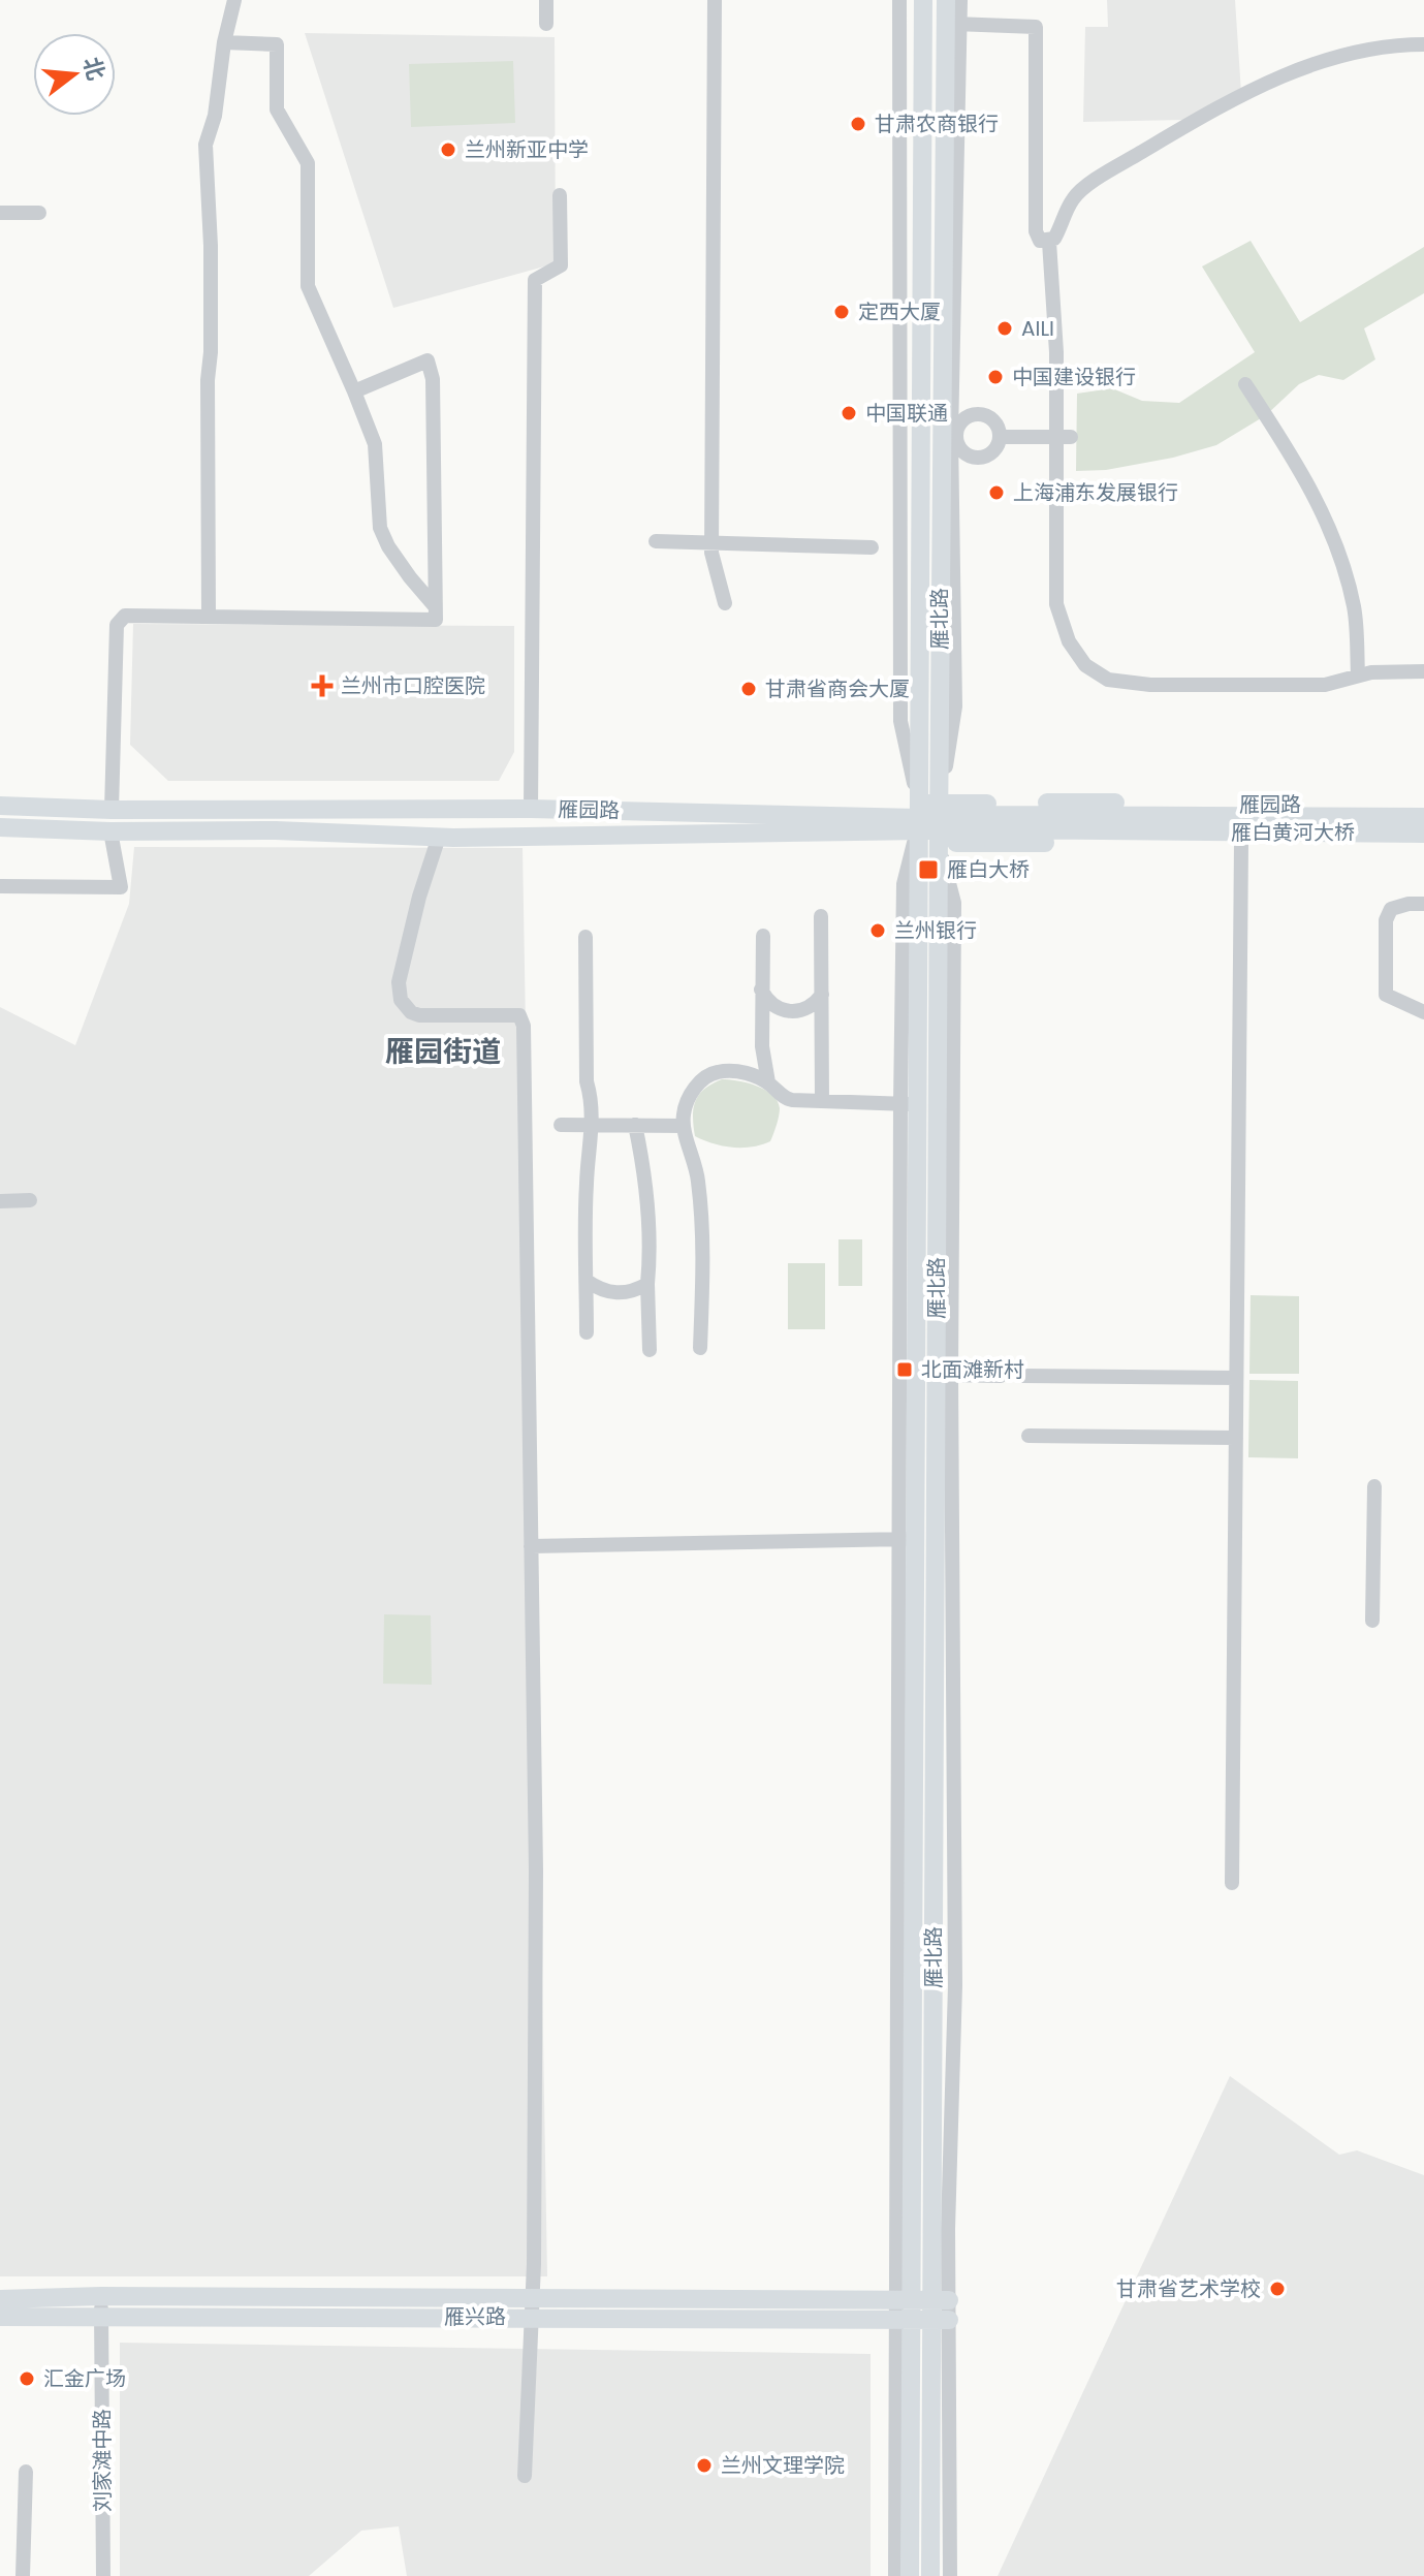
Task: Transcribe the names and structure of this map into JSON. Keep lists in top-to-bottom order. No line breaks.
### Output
{"streets":{"main road":["雁北路","雁园路","雁白黄河大桥","雁兴路"],"street":["刘家滩中路"]},"crossings":[["雁北路","雁园路"],["雁北路","雁兴路"],["雁园路","雁白黄河大桥"],["雁兴路","刘家滩中路"]],"districts":["雁园街道"],"places":{"other":["甘肃农商银行","兰州新亚中学","定西大厦","AILI","中国建设银行","中国联通","上海浦东发展银行","甘肃省商会大厦","兰州银行","甘肃省艺术学校","汇金广场","兰州文理学院"],"health":["兰州市口腔医院"],"transit":["雁白大桥","北面滩新村"]},"north":"right"}
